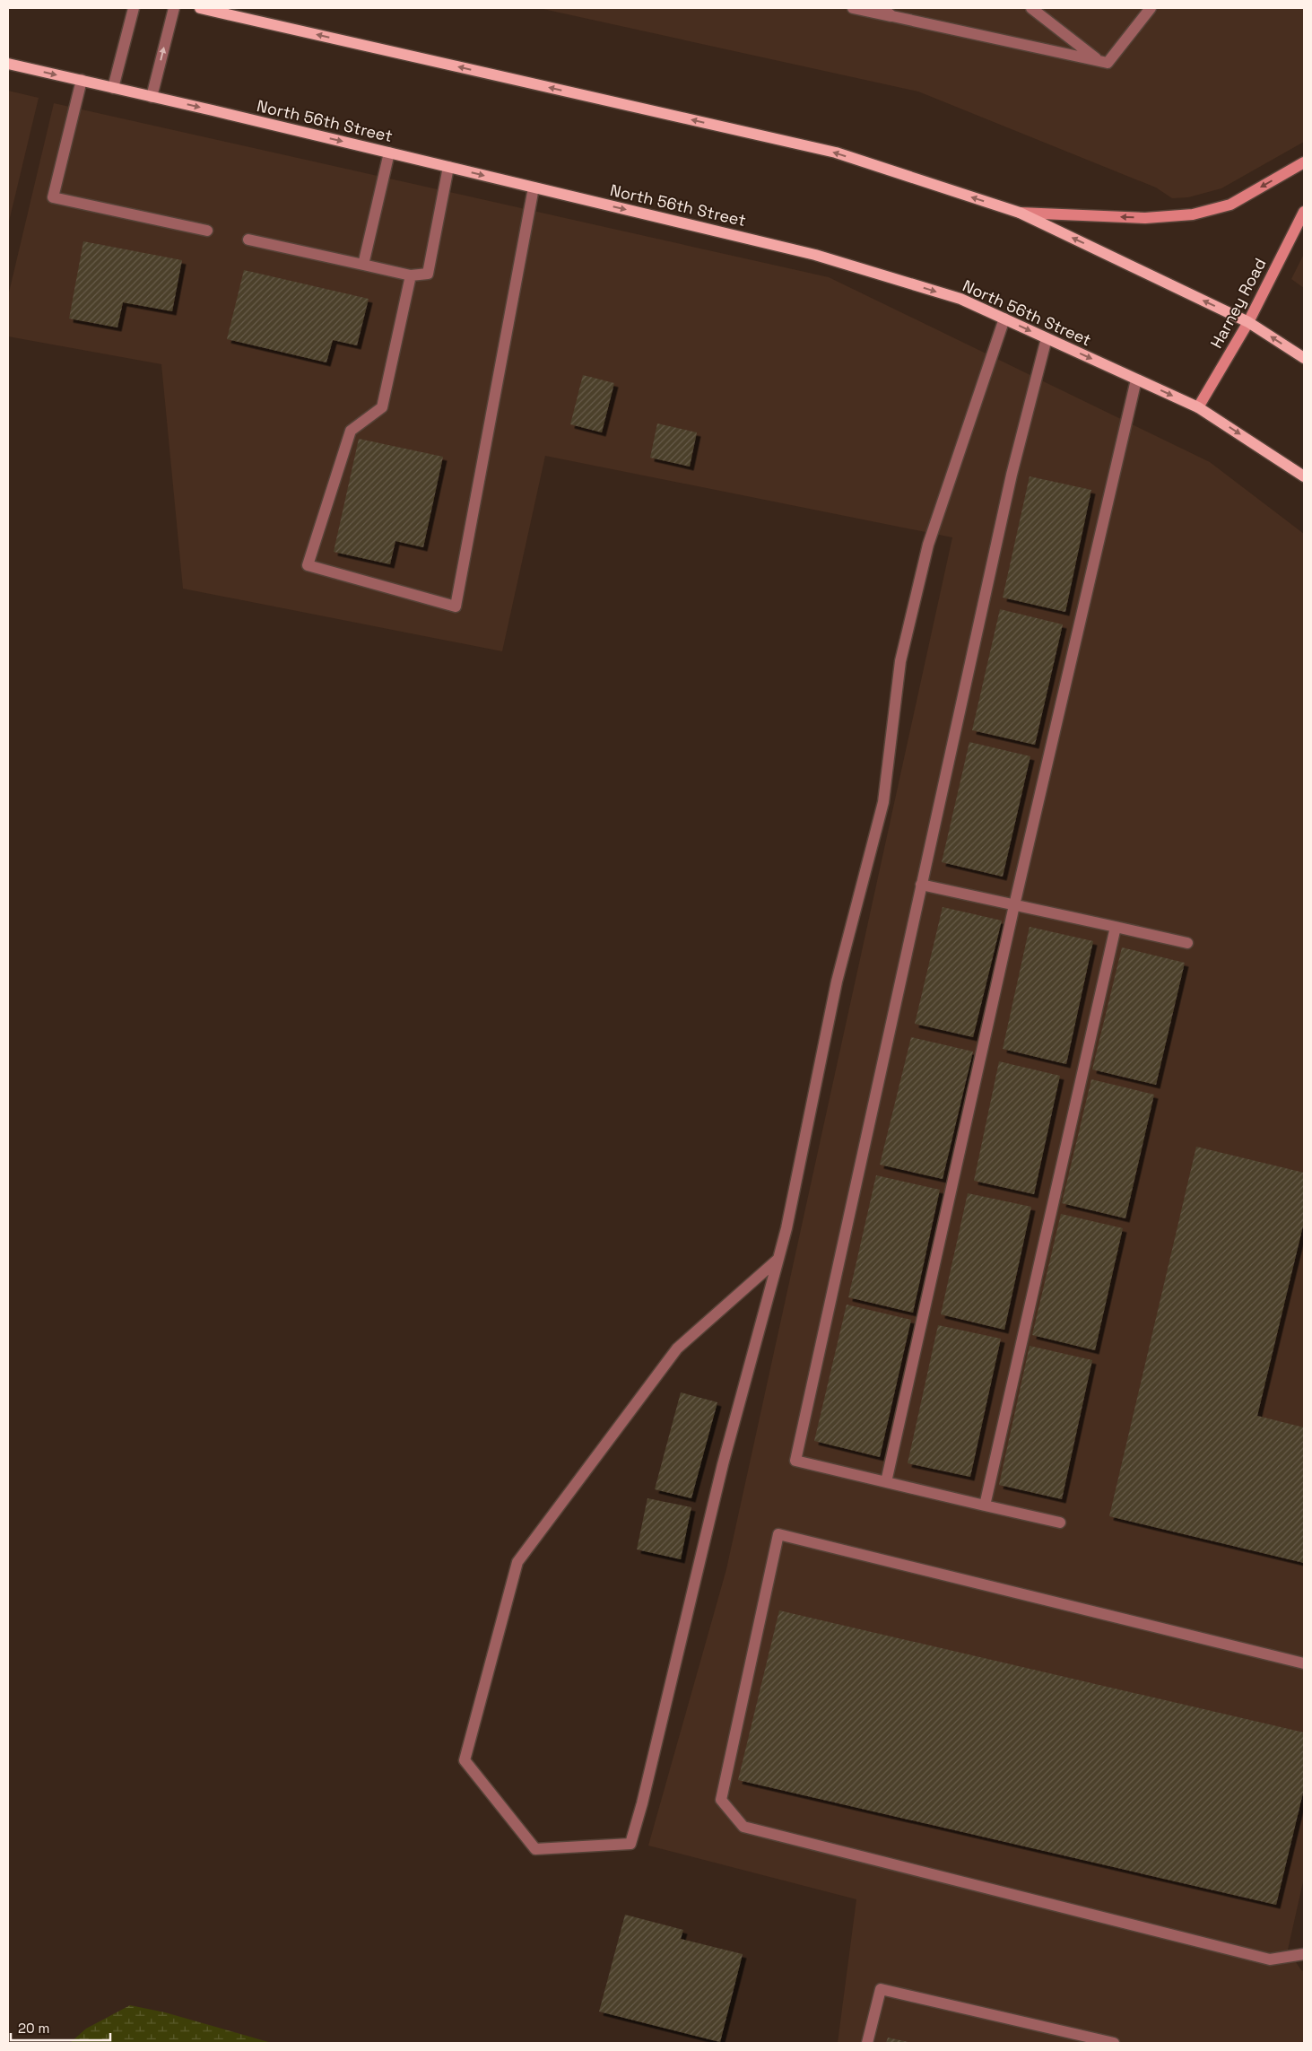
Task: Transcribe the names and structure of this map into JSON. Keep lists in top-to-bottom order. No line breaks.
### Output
{"streets":{"main road":["North 56th Street"],"street":["Harney Road"]},"crossings":[["North 56th Street","Harney Road"]],"scale_bar":"20 m"}
